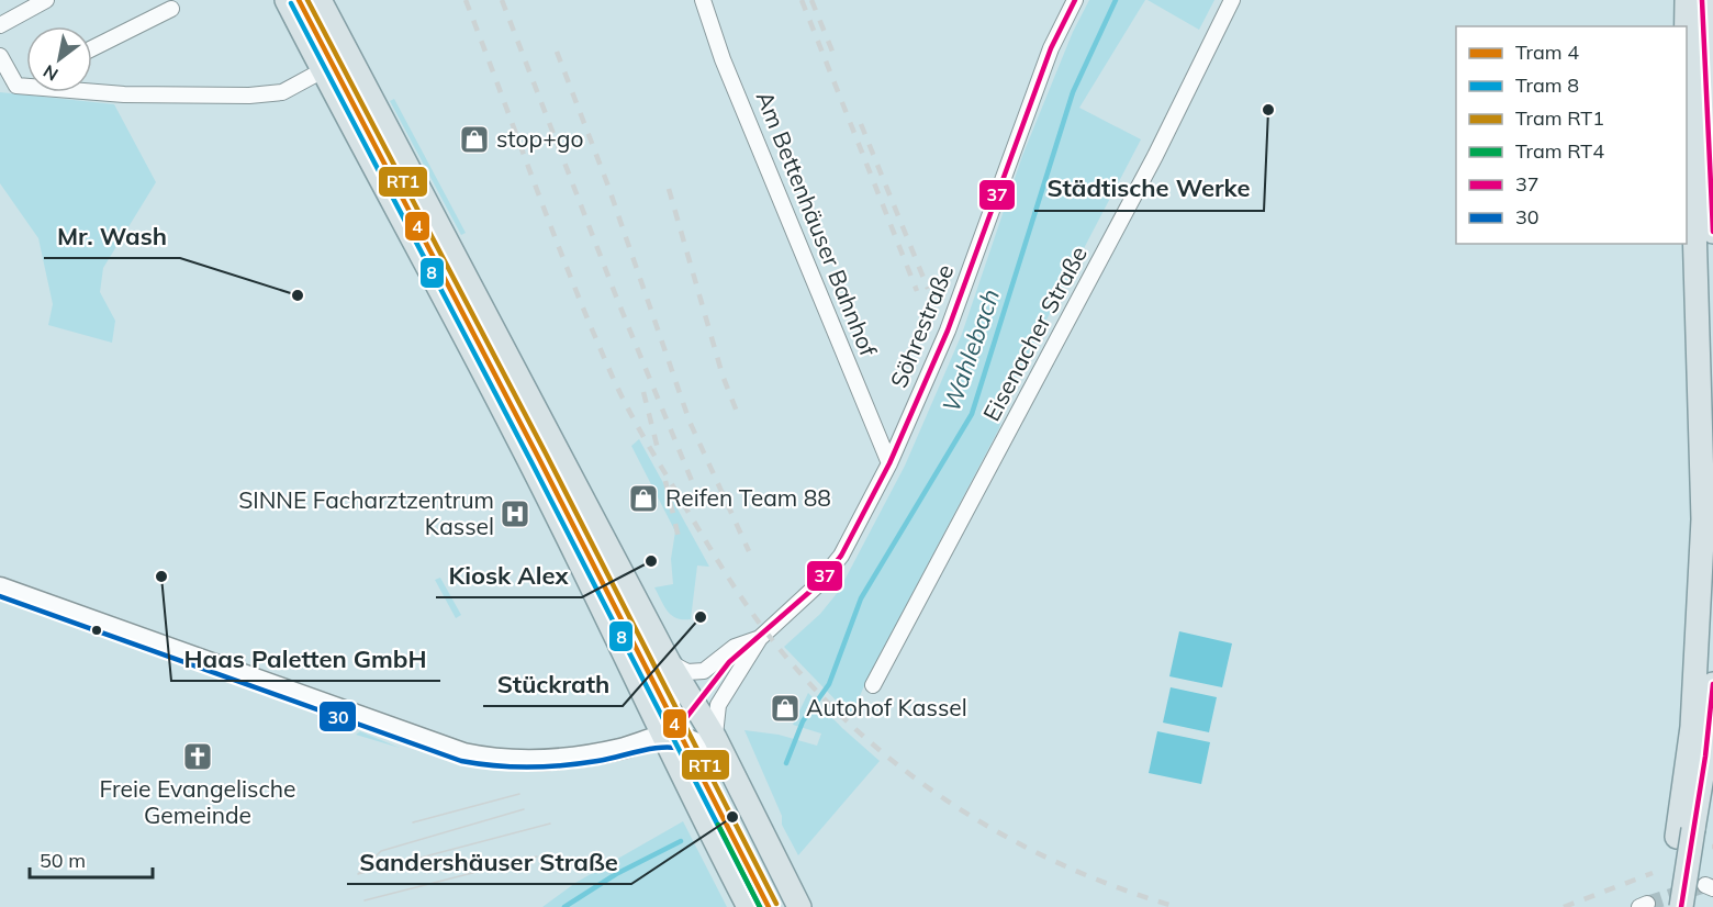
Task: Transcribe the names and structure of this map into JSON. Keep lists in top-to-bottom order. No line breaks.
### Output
{"streets":{"street":["Am Bettenhäuser Bahnhof","Söhrestraße","Eisenacher Straße"]},"crossings":[["Am Bettenhäuser Bahnhof","Söhrestraße"]],"water":["Wahlebach"],"places":{"other":["Städtische Werke","Mr. Wash","Kiosk Alex","Haas Paletten GmbH","Stückrath","Sandershäuser Straße"],"shop":["stop+go","Reifen Team 88","Autohof Kassel"],"hospital":["SINNE Facharztzentrum Kassel"],"church":["Freie Evangelische Gemeinde"]},"lines":["tram line 4","tram line RT1","transit line 37","tram line 8","transit line 30","tram line RT4"],"legend":["Tram 4","Tram 8","Tram RT1","Tram RT4","37","30"],"scale_bar":"50 m","north":"bottom left"}
